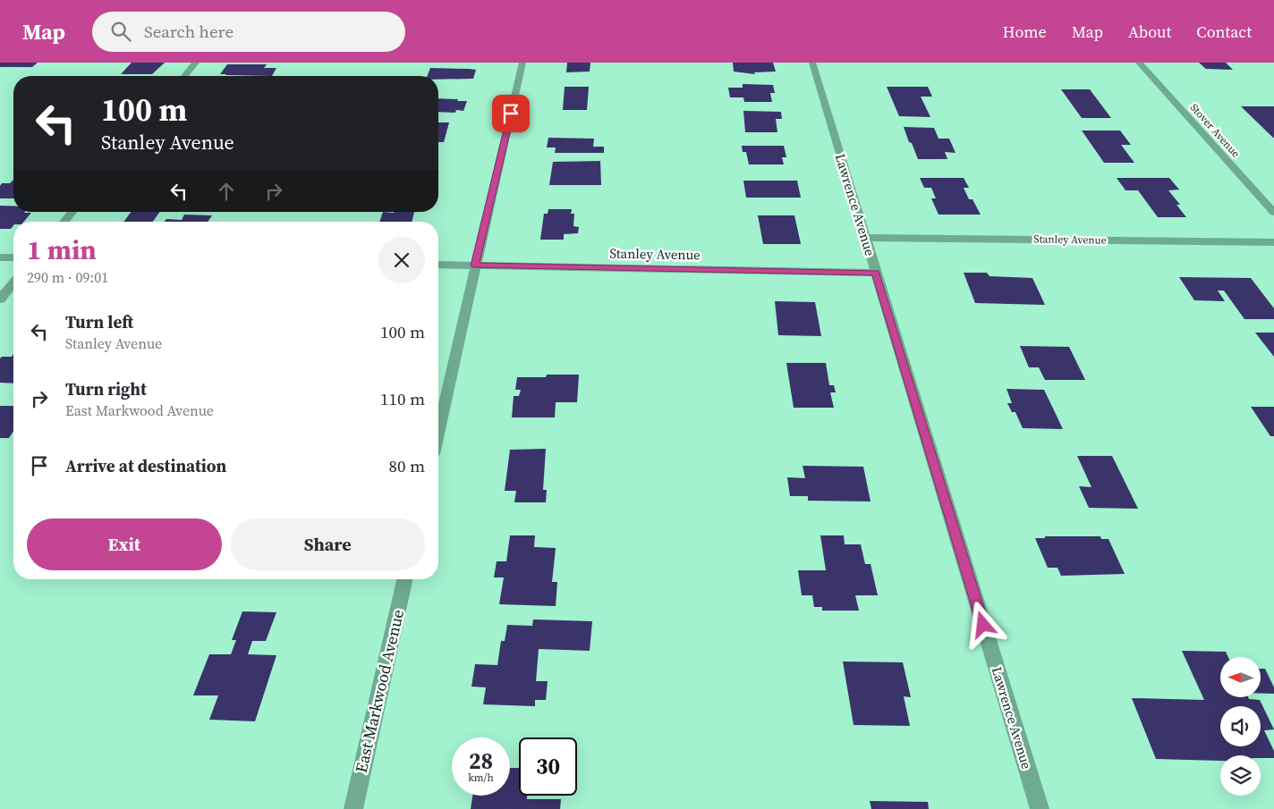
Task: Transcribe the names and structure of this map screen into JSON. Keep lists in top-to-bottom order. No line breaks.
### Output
{"streets":{"street":["Stover Avenue","Lawrence Avenue","Stanley Avenue","East Markwood Avenue"]},"crossings":[["Lawrence Avenue","Stanley Avenue"]],"north":"left","page":{"header":"Map","search":"Search here","nav":["Home","Map","About","Contact"],"turn":["100 m","Stanley Avenue"],"heading":["1 min","290 m · 09:01"],"list":[{"name":"Turn left","note":"Stanley Avenue","value":"100 m"},{"name":"Turn right","note":"East Markwood Avenue","value":"110 m"},{"name":"Arrive at destination","value":"80 m"}],"buttons":["Exit","Share"],"speed":"28 km/h","limit":"30"}}
